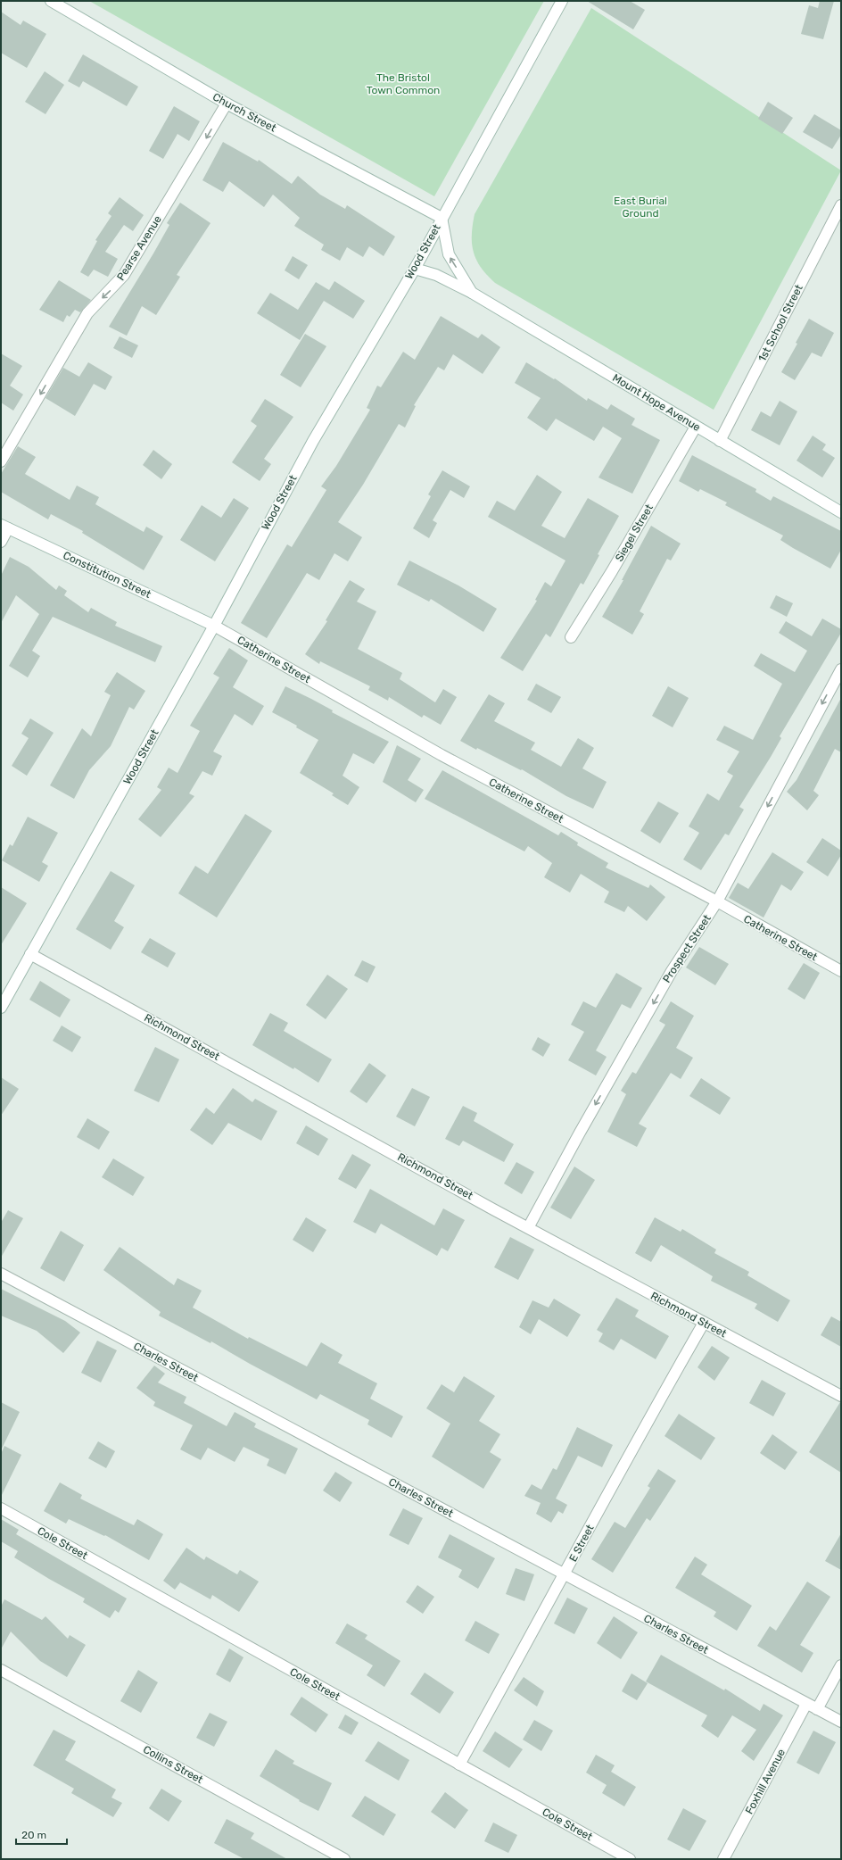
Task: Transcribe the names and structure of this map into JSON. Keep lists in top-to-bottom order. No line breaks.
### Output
{"streets":{"street":["Church Street","Pearse Avenue","Wood Street","1st School Street","Mount Hope Avenue","Siegel Street","Constitution Street","Catherine Street","Prospect Street","Richmond Street","Charles Street","Cole Street","E Street","Collins Street","Foxhill Avenue"]},"crossings":[["Church Street","Pearse Avenue"],["Church Street","Wood Street"],["Church Street","Mount Hope Avenue"],["Wood Street","Mount Hope Avenue"],["Wood Street","Constitution Street"],["Wood Street","Catherine Street"],["Wood Street","Richmond Street"],["1st School Street","Mount Hope Avenue"],["Mount Hope Avenue","Siegel Street"],["Constitution Street","Catherine Street"],["Catherine Street","Prospect Street"],["Prospect Street","Richmond Street"],["Richmond Street","E Street"],["Charles Street","E Street"],["Charles Street","Foxhill Avenue"],["Cole Street","E Street"]],"one_way":["Pearse Avenue","Prospect Street"],"parks":["The Bristol Town Common","East Burial Ground"],"scale_bar":"20 m"}
